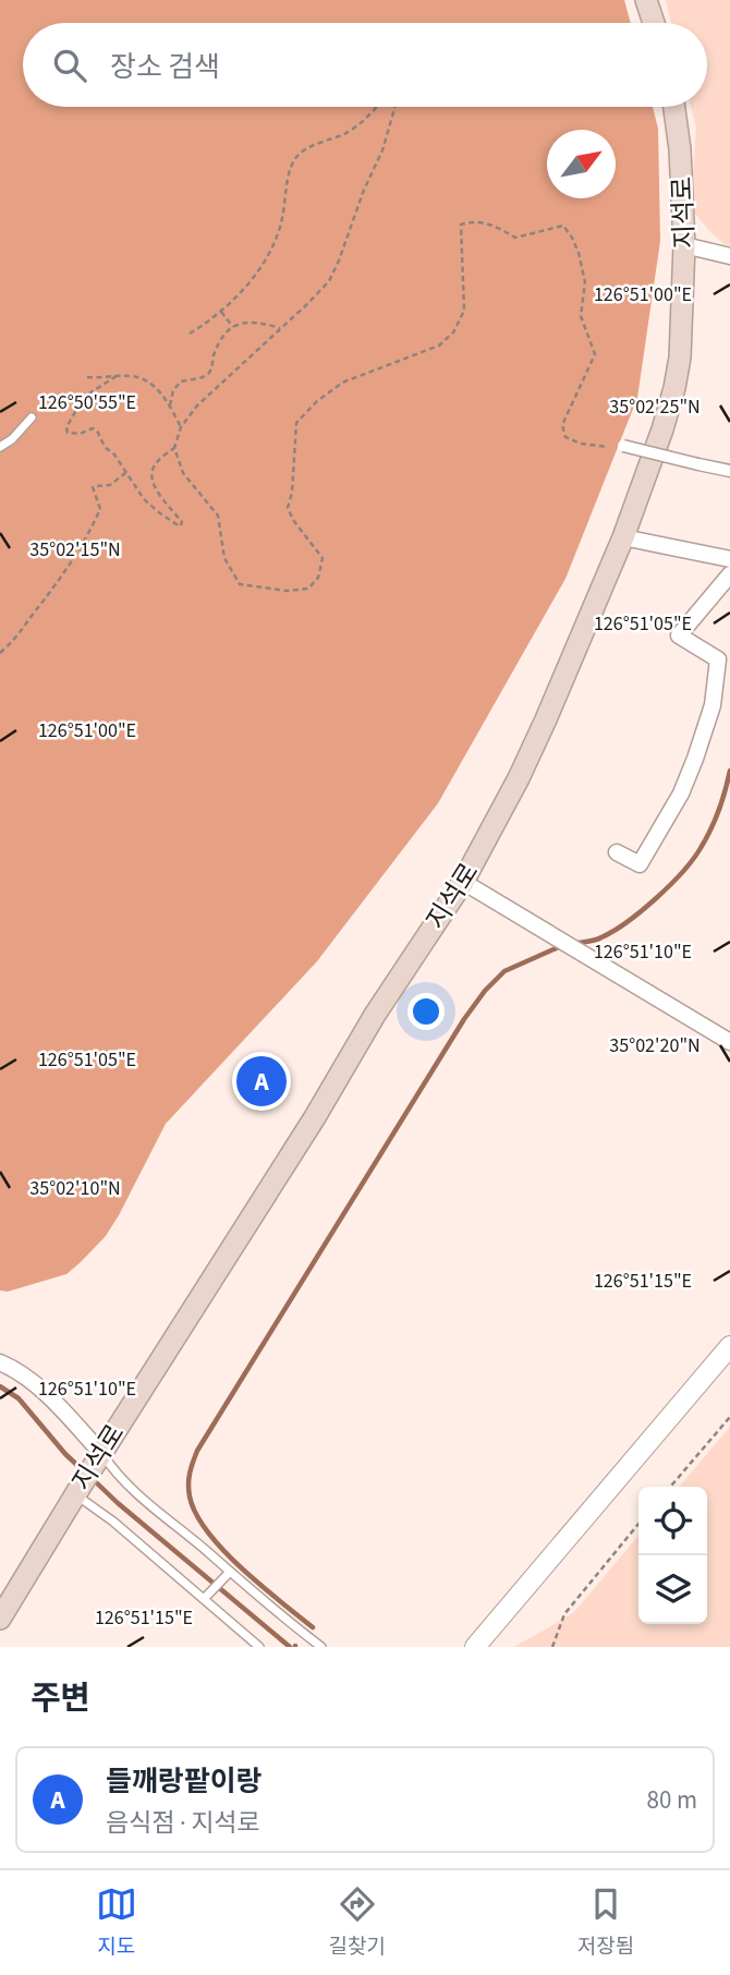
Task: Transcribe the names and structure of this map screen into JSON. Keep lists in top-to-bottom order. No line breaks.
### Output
{"streets":{"main road":["지석로"]},"north":"top right","page":{"search":"장소 검색","pins":"A","heading":"주변","list":[{"mark":"A","name":"들깨랑팥이랑","note":"음식점 · 지석로","value":"80 m"}],"nav":["지도","길찾기","저장됨"]},"coordinates":["126°51'00\"E","126°50'55\"E","35°02'25\"N","35°02'15\"N","126°51'05\"E","126°51'10\"E","35°02'20\"N","35°02'10\"N","126°51'15\"E"]}
